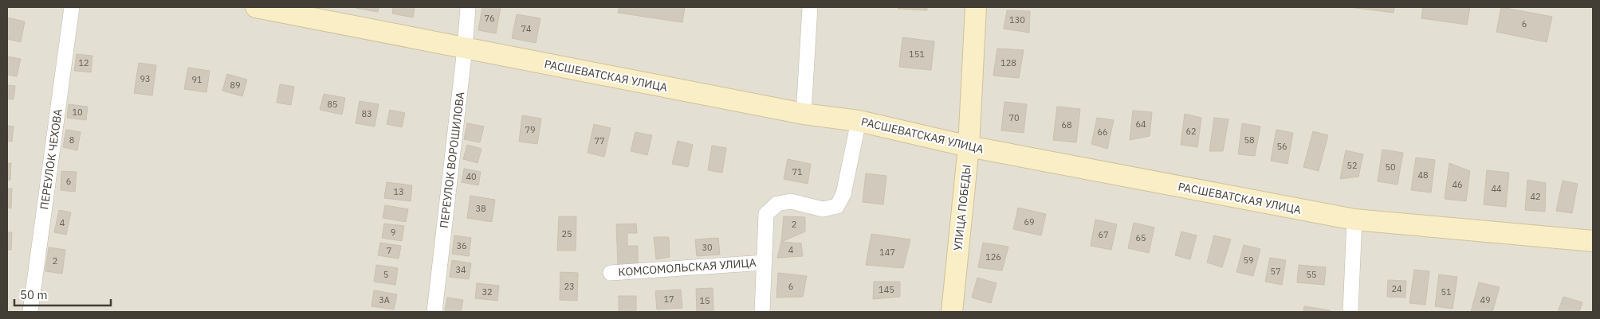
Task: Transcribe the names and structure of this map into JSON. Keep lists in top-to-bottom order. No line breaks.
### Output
{"streets":{"street":["РАСШЕВАТСКАЯ УЛИЦА","ПЕРЕУЛОК ЧЕХОВА","ПЕРЕУЛОК ВОРОШИЛОВА","УЛИЦА ПОБЕДЫ","КОМСОМОЛЬСКАЯ УЛИЦА"]},"crossings":[["РАСШЕВАТСКАЯ УЛИЦА","ПЕРЕУЛОК ВОРОШИЛОВА"],["РАСШЕВАТСКАЯ УЛИЦА","УЛИЦА ПОБЕДЫ"],["РАСШЕВАТСКАЯ УЛИЦА","КОМСОМОЛЬСКАЯ УЛИЦА"]],"house_numbers":["76","130","6","74","151","12","128","93","91","89","85","10","83","70","64","68","79","62","66","8","58","77","56","52","50","71","48","40","6","46","44","13","42","38","69","4","2","9","25","67","65","36","30","4","7","147","126","59","2","34","57","5","55","23","6","24","145","32","51","17","3А","49","15"],"scale_bar":"50 m"}
